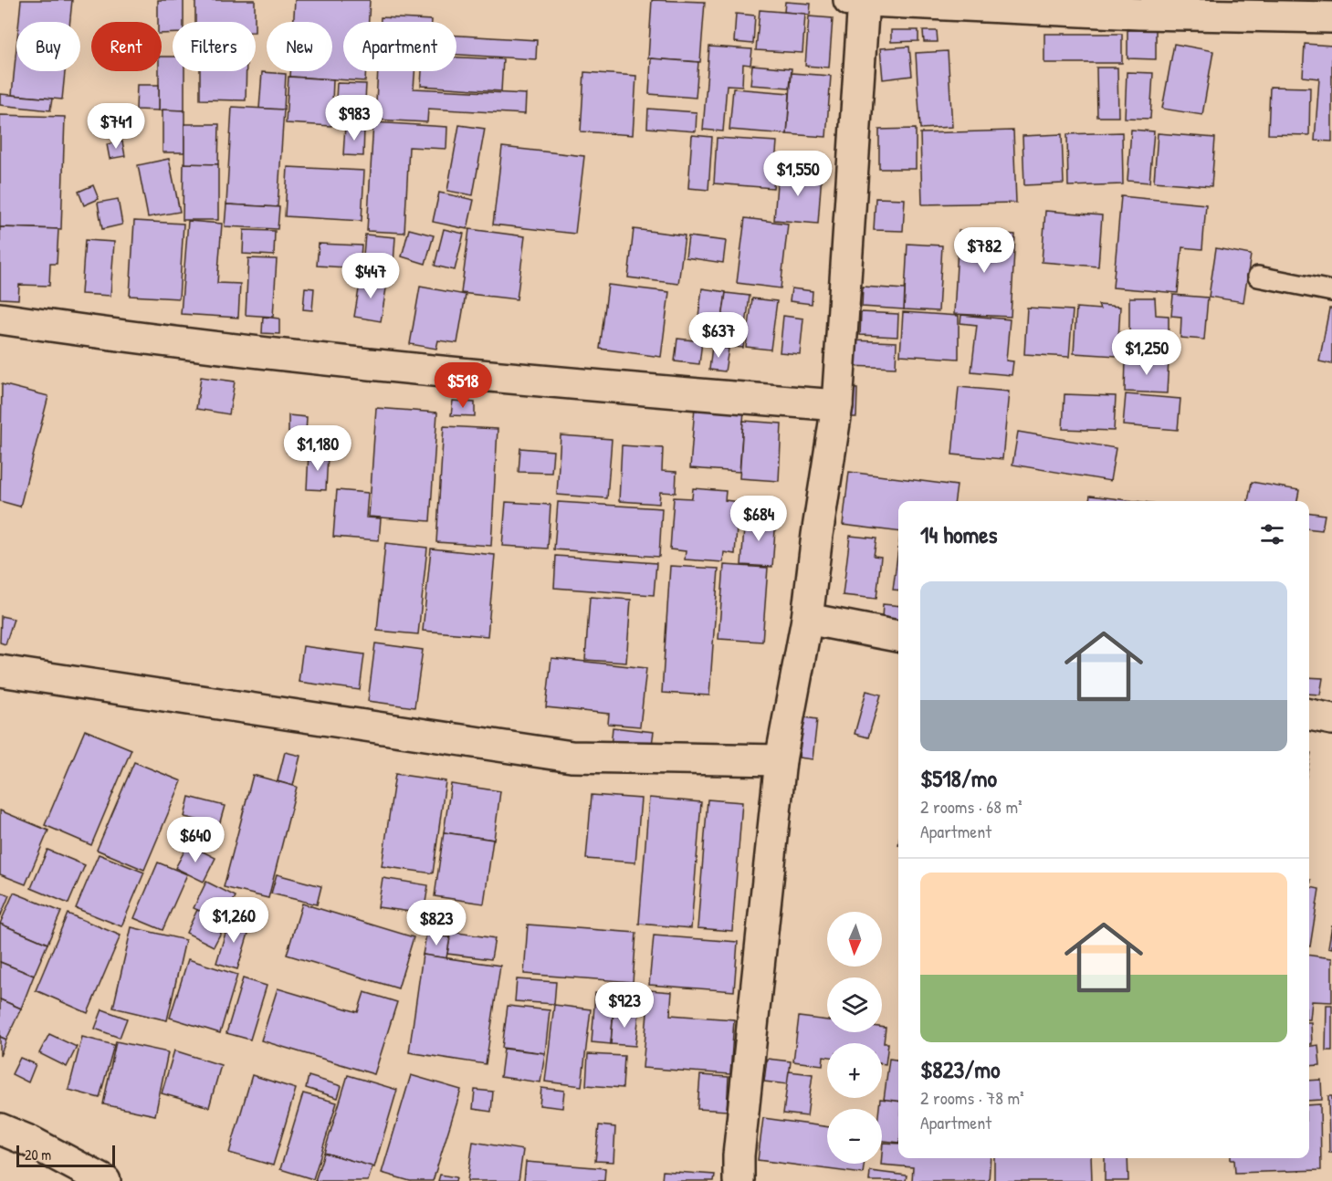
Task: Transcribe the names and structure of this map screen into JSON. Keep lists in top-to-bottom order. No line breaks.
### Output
{"scale_bar":"20 m","north":"bottom","page":{"chip":["Buy","Rent","Filters","New","Apartment"],"price":["$983","$741","$1,550","$782","$447","$637","$1,250","$518","$1,180","$684","$640","$1,260","$823","$923"],"heading":"14 homes","list":[{"name":"$518/mo","note":"2 rooms · 68 m² · Apartment"},{"name":"$823/mo","note":"2 rooms · 78 m² · Apartment"}],"map_buttons":["+","−"],"scale":"20 m"}}
